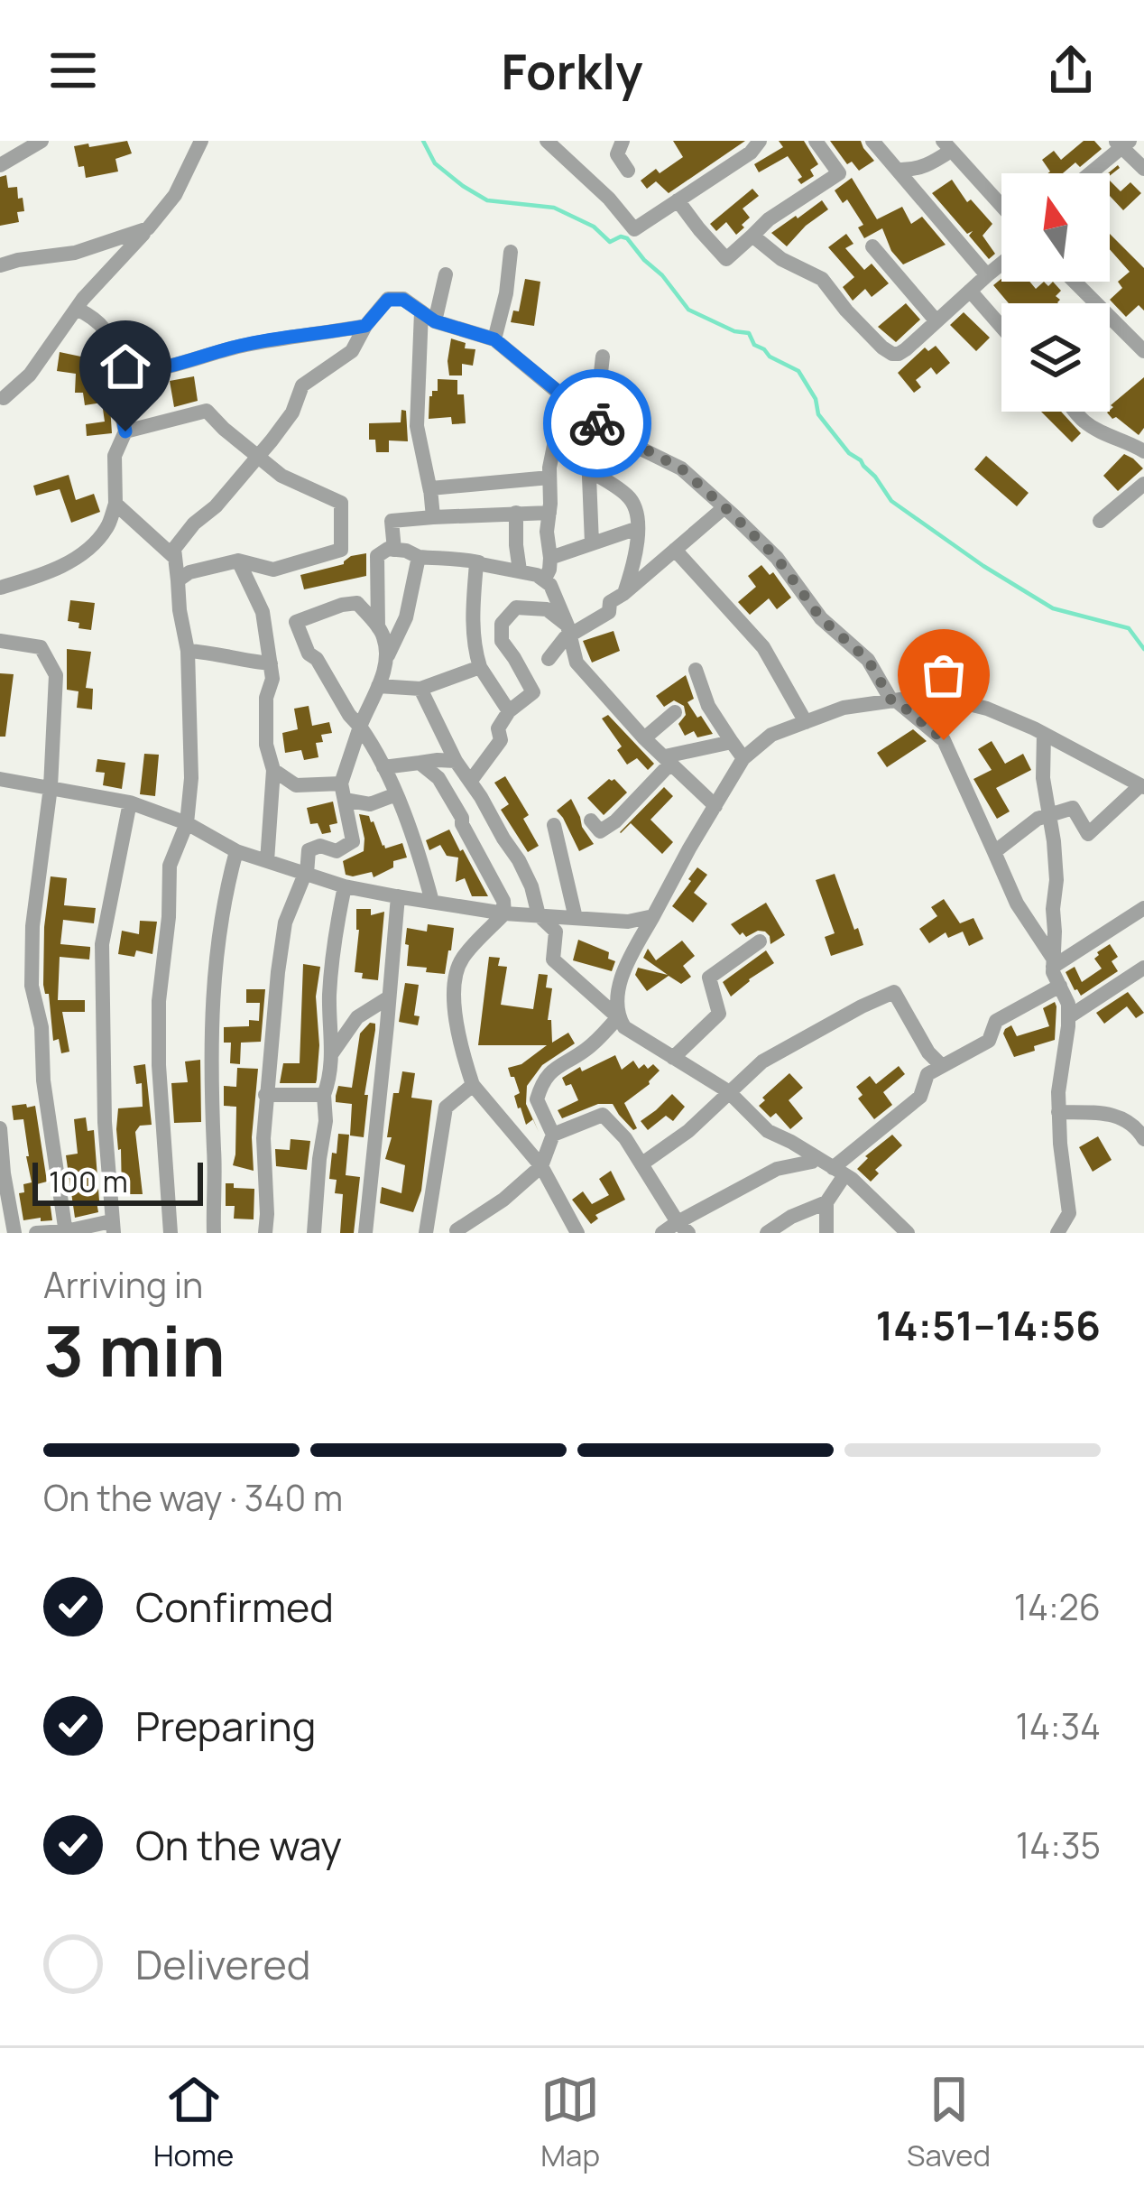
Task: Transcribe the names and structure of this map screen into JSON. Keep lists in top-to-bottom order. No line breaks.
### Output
{"scale_bar":"100 m","north":"top","page":{"header":"Forkly","scale":"100 m","heading":["3 min","Arriving in","14:51–14:56"],"bar":"On the way · 340 m","list":[["Confirmed","14:26"],["Preparing","14:34"],["On the way","14:35"],"Delivered"],"tabs":["Home","Map","Saved"]}}
